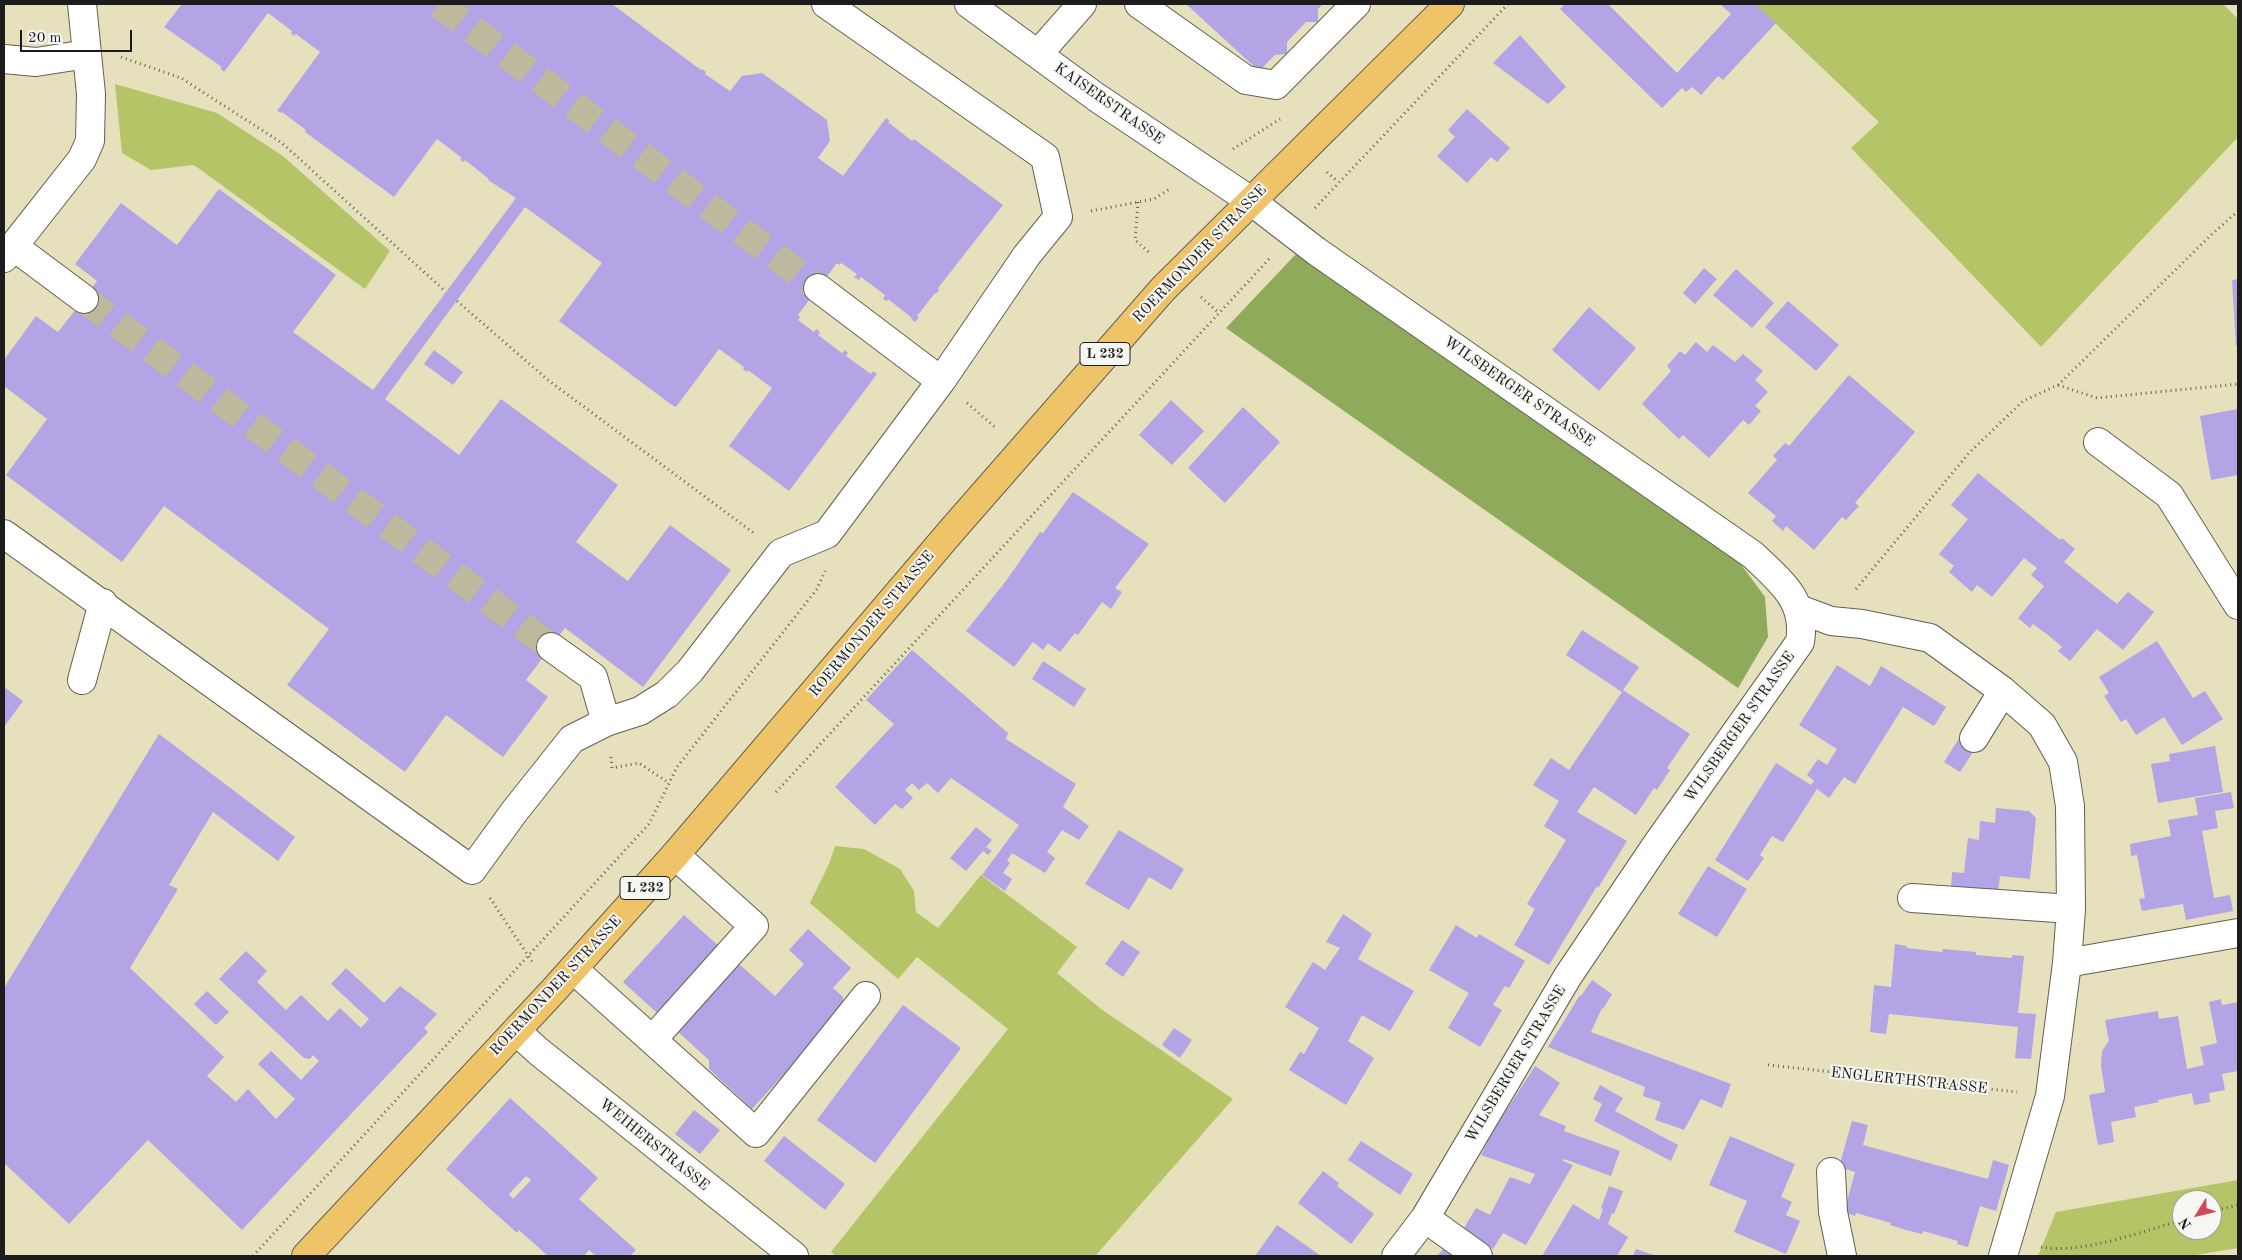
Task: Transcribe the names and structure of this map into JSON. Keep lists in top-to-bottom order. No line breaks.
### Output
{"streets":{"main road":["ROERMONDER STRASSE","L 232"],"street":["KAISERSTRASSE","WILSBERGER STRASSE","WEIHERSTRASSE"],"path":["ENGLERTHSTRASSE"]},"crossings":[["KAISERSTRASSE","ROERMONDER STRASSE"],["KAISERSTRASSE","WILSBERGER STRASSE"],["ROERMONDER STRASSE","WILSBERGER STRASSE"],["ROERMONDER STRASSE","WEIHERSTRASSE"]],"scale_bar":"20 m","north":"bottom left"}
